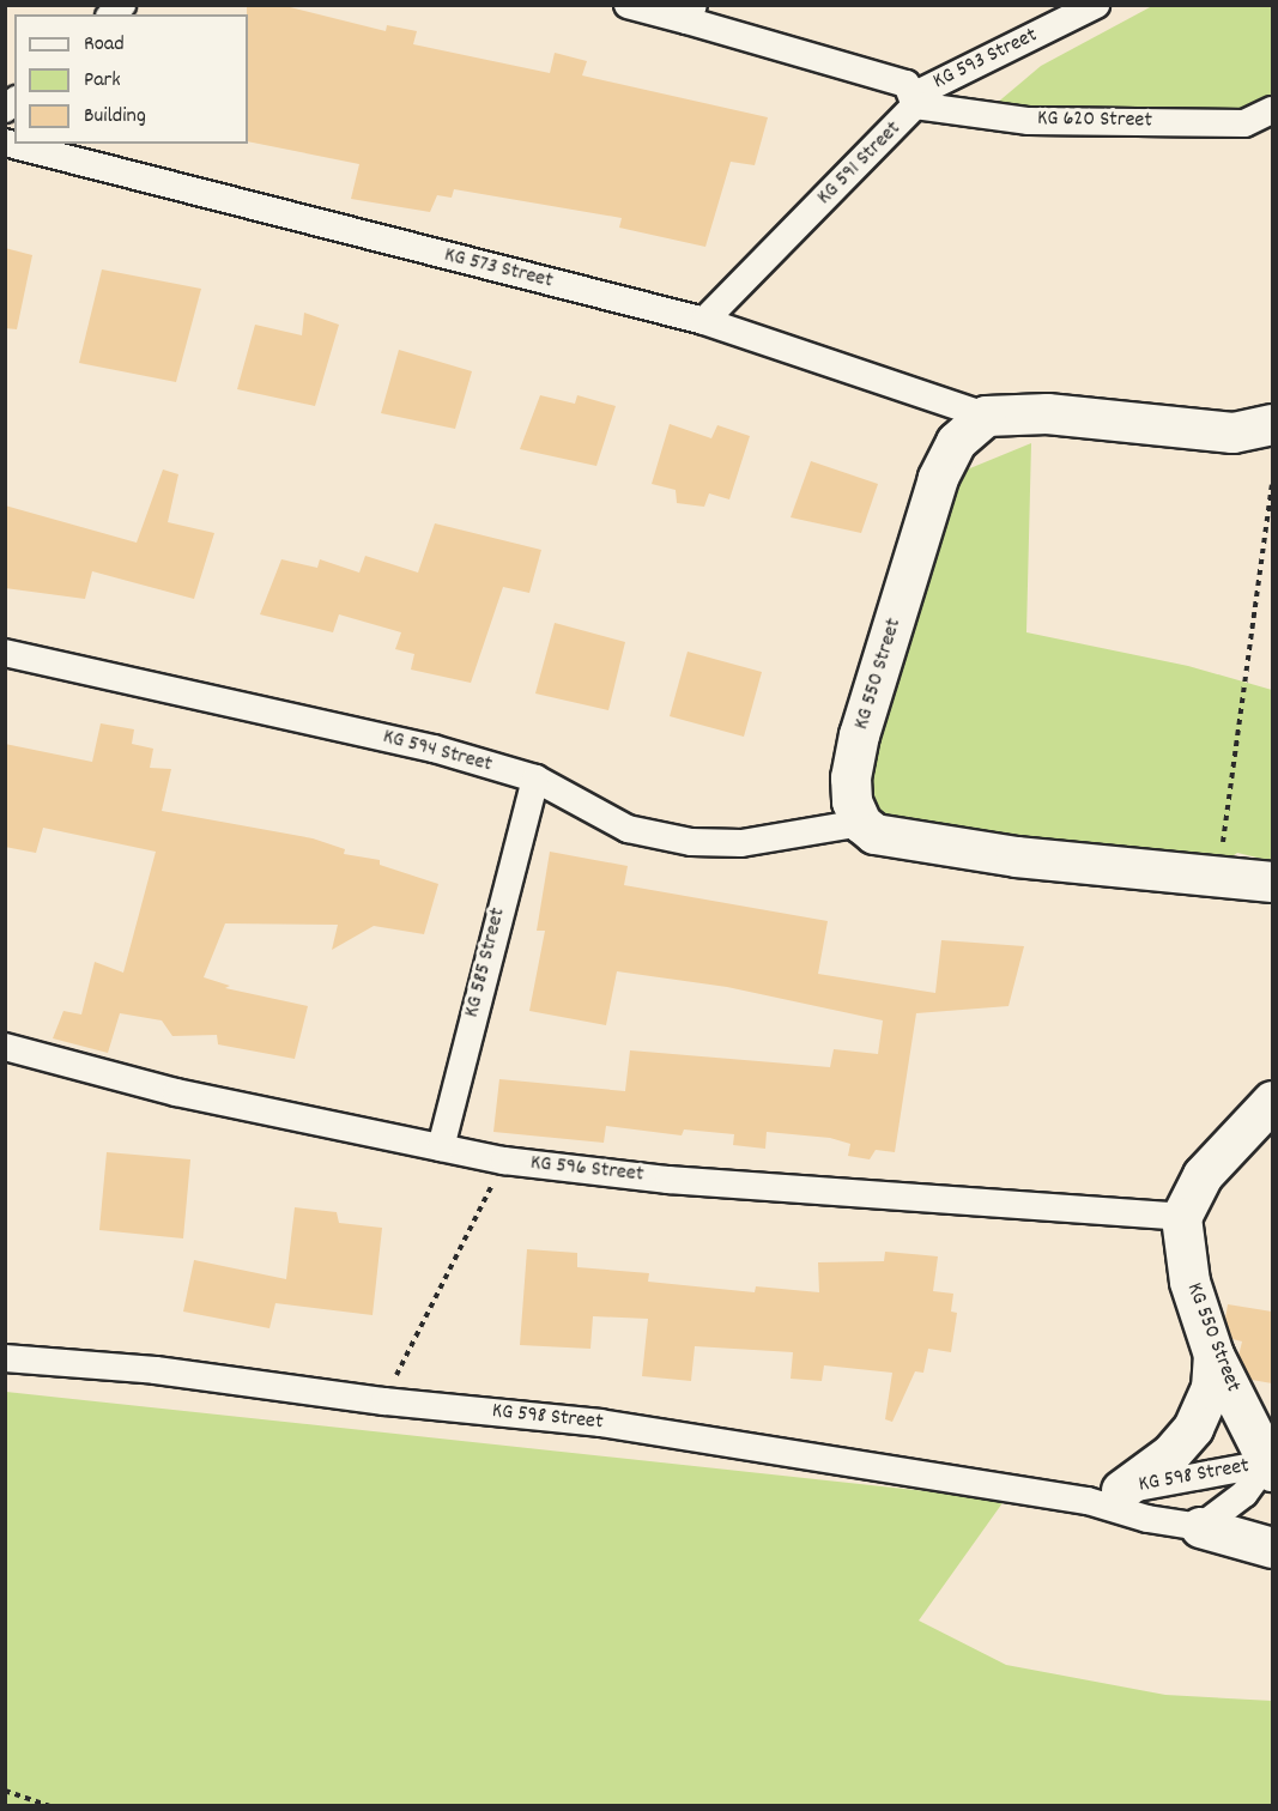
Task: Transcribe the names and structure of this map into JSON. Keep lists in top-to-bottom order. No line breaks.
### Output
{"streets":{"street":["KG 593 Street","KG 620 Street","KG 591 Street","KG 573 Street","KG 550 Street","KG 594 Street","KG 585 Street","KG 596 Street","KG 598 Street"]},"crossings":[["KG 593 Street","KG 620 Street"],["KG 593 Street","KG 591 Street"],["KG 620 Street","KG 591 Street"],["KG 591 Street","KG 573 Street"],["KG 573 Street","KG 550 Street"],["KG 550 Street","KG 594 Street"],["KG 550 Street","KG 596 Street"],["KG 550 Street","KG 598 Street"],["KG 594 Street","KG 585 Street"],["KG 585 Street","KG 596 Street"]],"legend":["Road","Park","Building"]}
